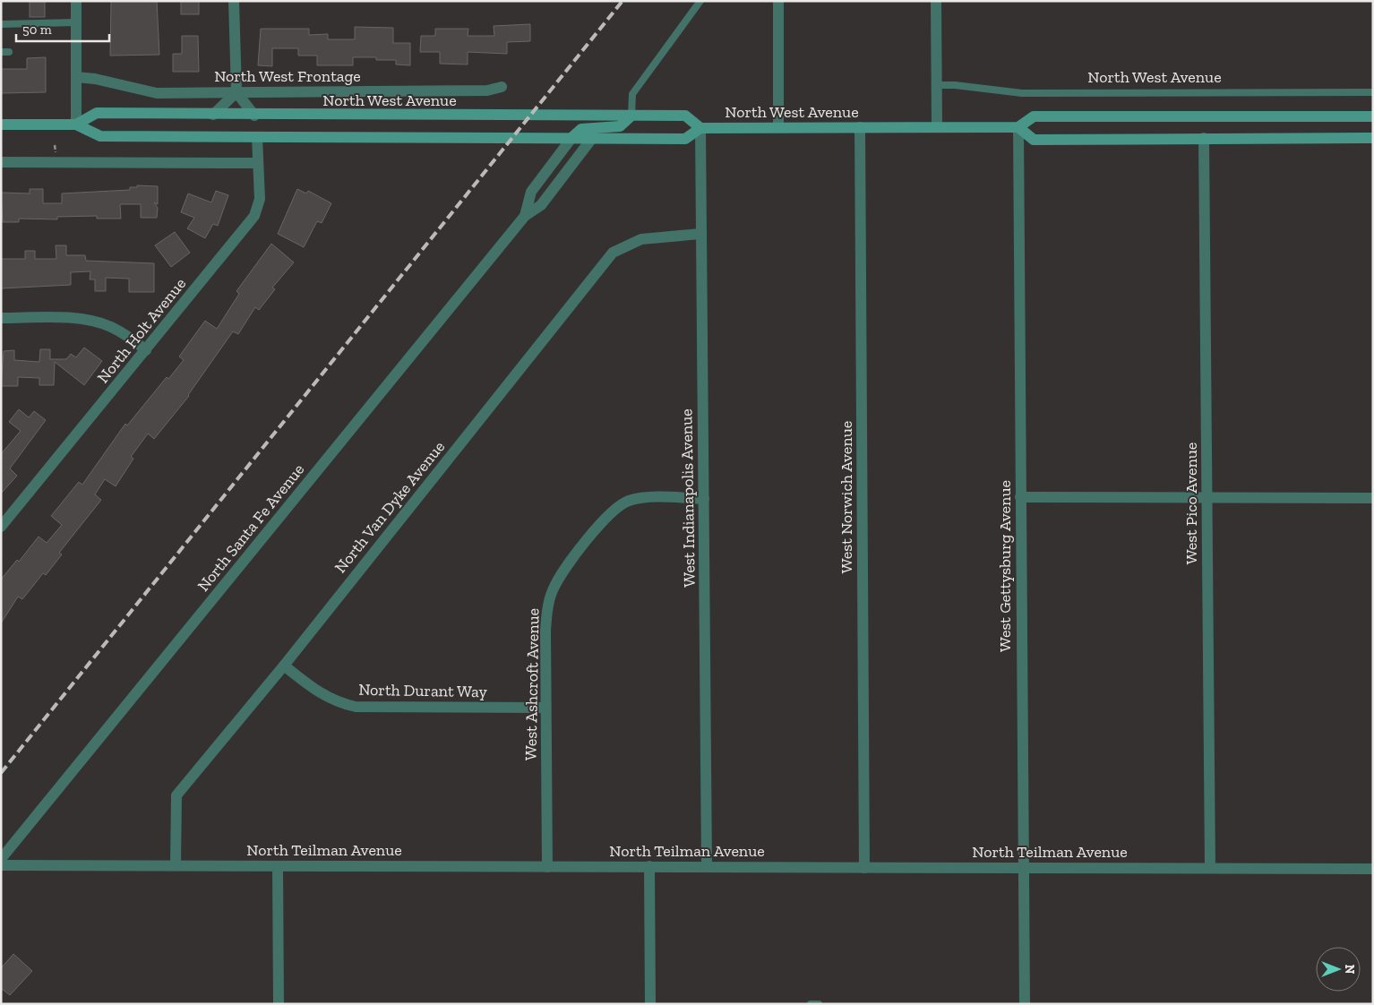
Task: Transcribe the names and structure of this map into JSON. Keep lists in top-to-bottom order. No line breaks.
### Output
{"streets":{"main road":["North West Avenue"],"street":["North West Frontage","North Holt Avenue","West Norwich Avenue","West Indianapolis Avenue","West Pico Avenue","North Van Dyke Avenue","North Santa Fe Avenue","West Gettysburg Avenue","West Ashcroft Avenue","North Durant Way","North Teilman Avenue"]},"crossings":[["North West Avenue","North Holt Avenue"],["North West Avenue","West Norwich Avenue"],["North West Avenue","West Indianapolis Avenue"],["North West Avenue","North Santa Fe Avenue"],["North West Avenue","West Gettysburg Avenue"],["West Norwich Avenue","North Teilman Avenue"],["West Indianapolis Avenue","North Van Dyke Avenue"],["West Indianapolis Avenue","West Ashcroft Avenue"],["West Indianapolis Avenue","North Teilman Avenue"],["West Pico Avenue","North Teilman Avenue"],["North Van Dyke Avenue","North Durant Way"],["North Van Dyke Avenue","North Teilman Avenue"],["West Gettysburg Avenue","North Teilman Avenue"],["West Ashcroft Avenue","North Durant Way"],["West Ashcroft Avenue","North Teilman Avenue"]],"scale_bar":"50 m","north":"right"}
